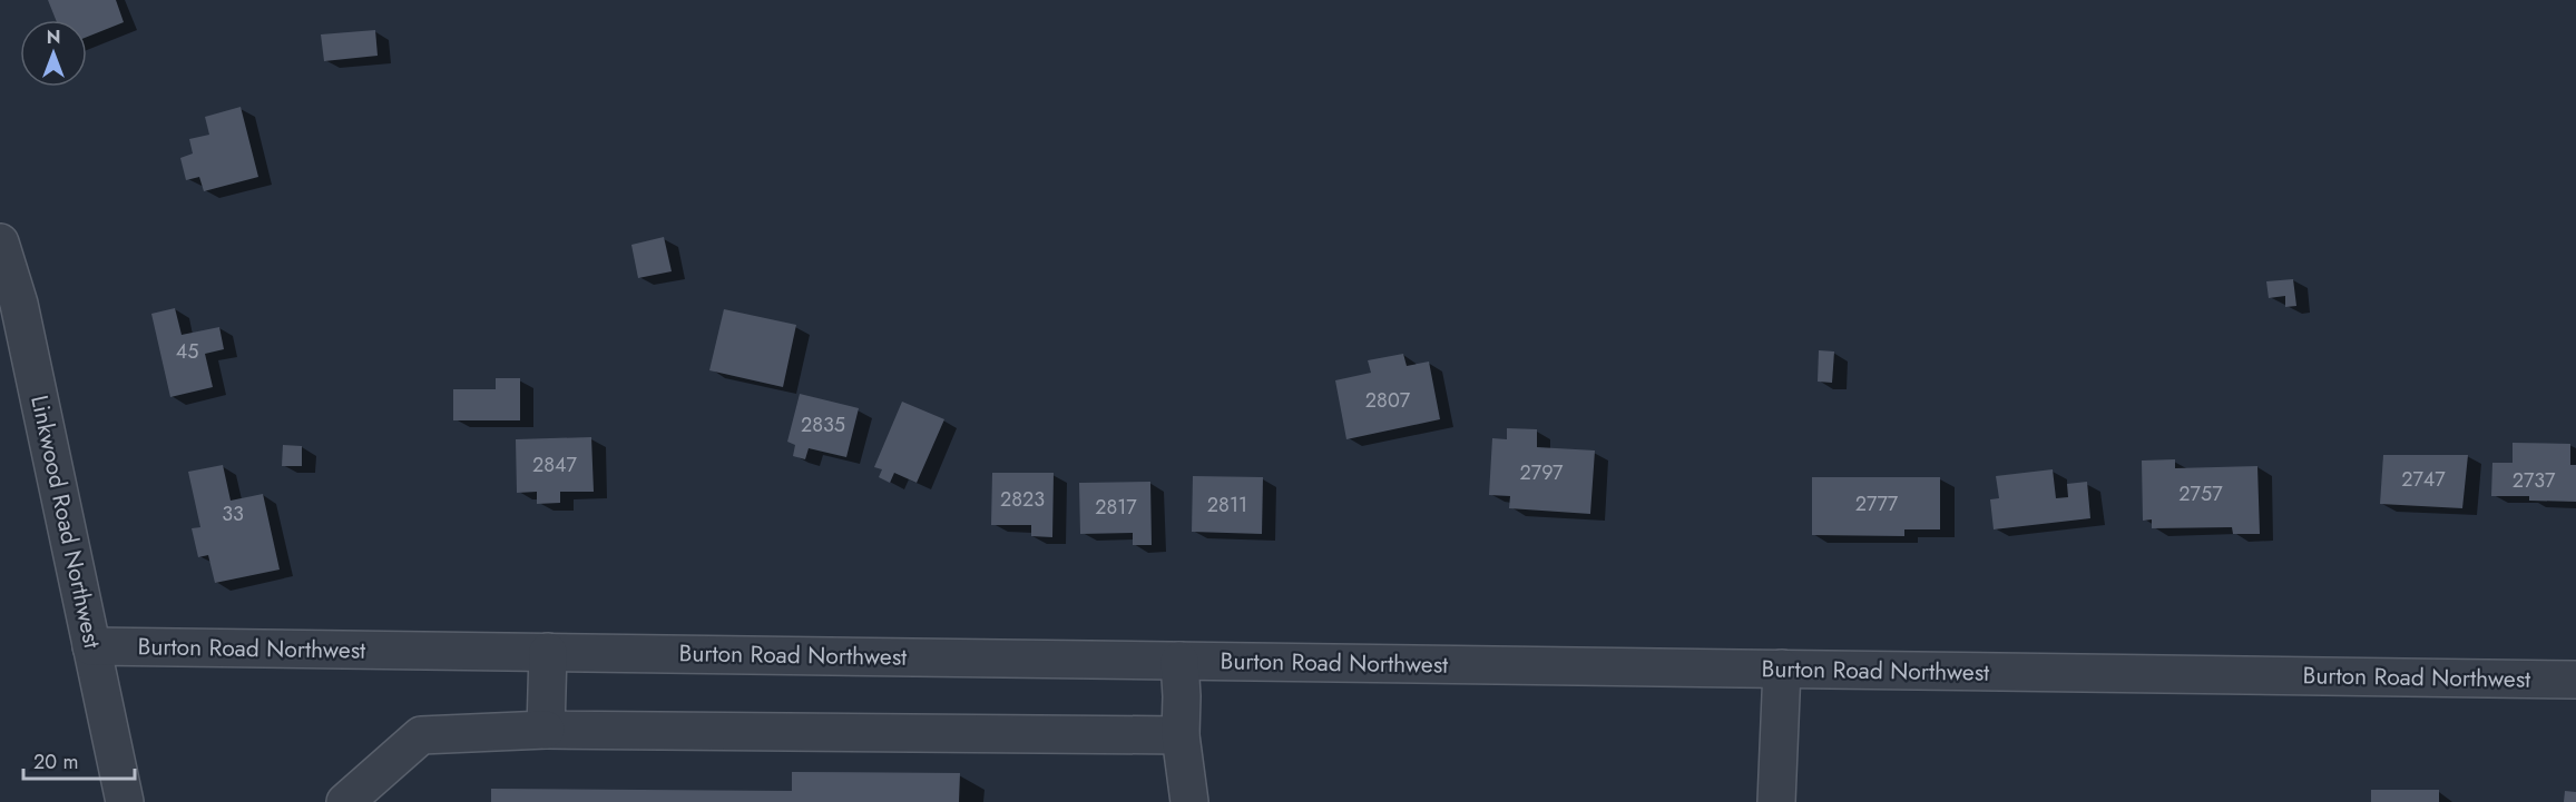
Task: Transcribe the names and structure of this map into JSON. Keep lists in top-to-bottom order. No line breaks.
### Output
{"streets":{"street":["Linkwood Road Northwest","Burton Road Northwest"]},"crossings":[["Linkwood Road Northwest","Burton Road Northwest"]],"house_numbers":["45","2807","2835","2847","2797","2747","2737","2757","2823","2777","2811","2817","33"],"scale_bar":"20 m","north":"top"}
